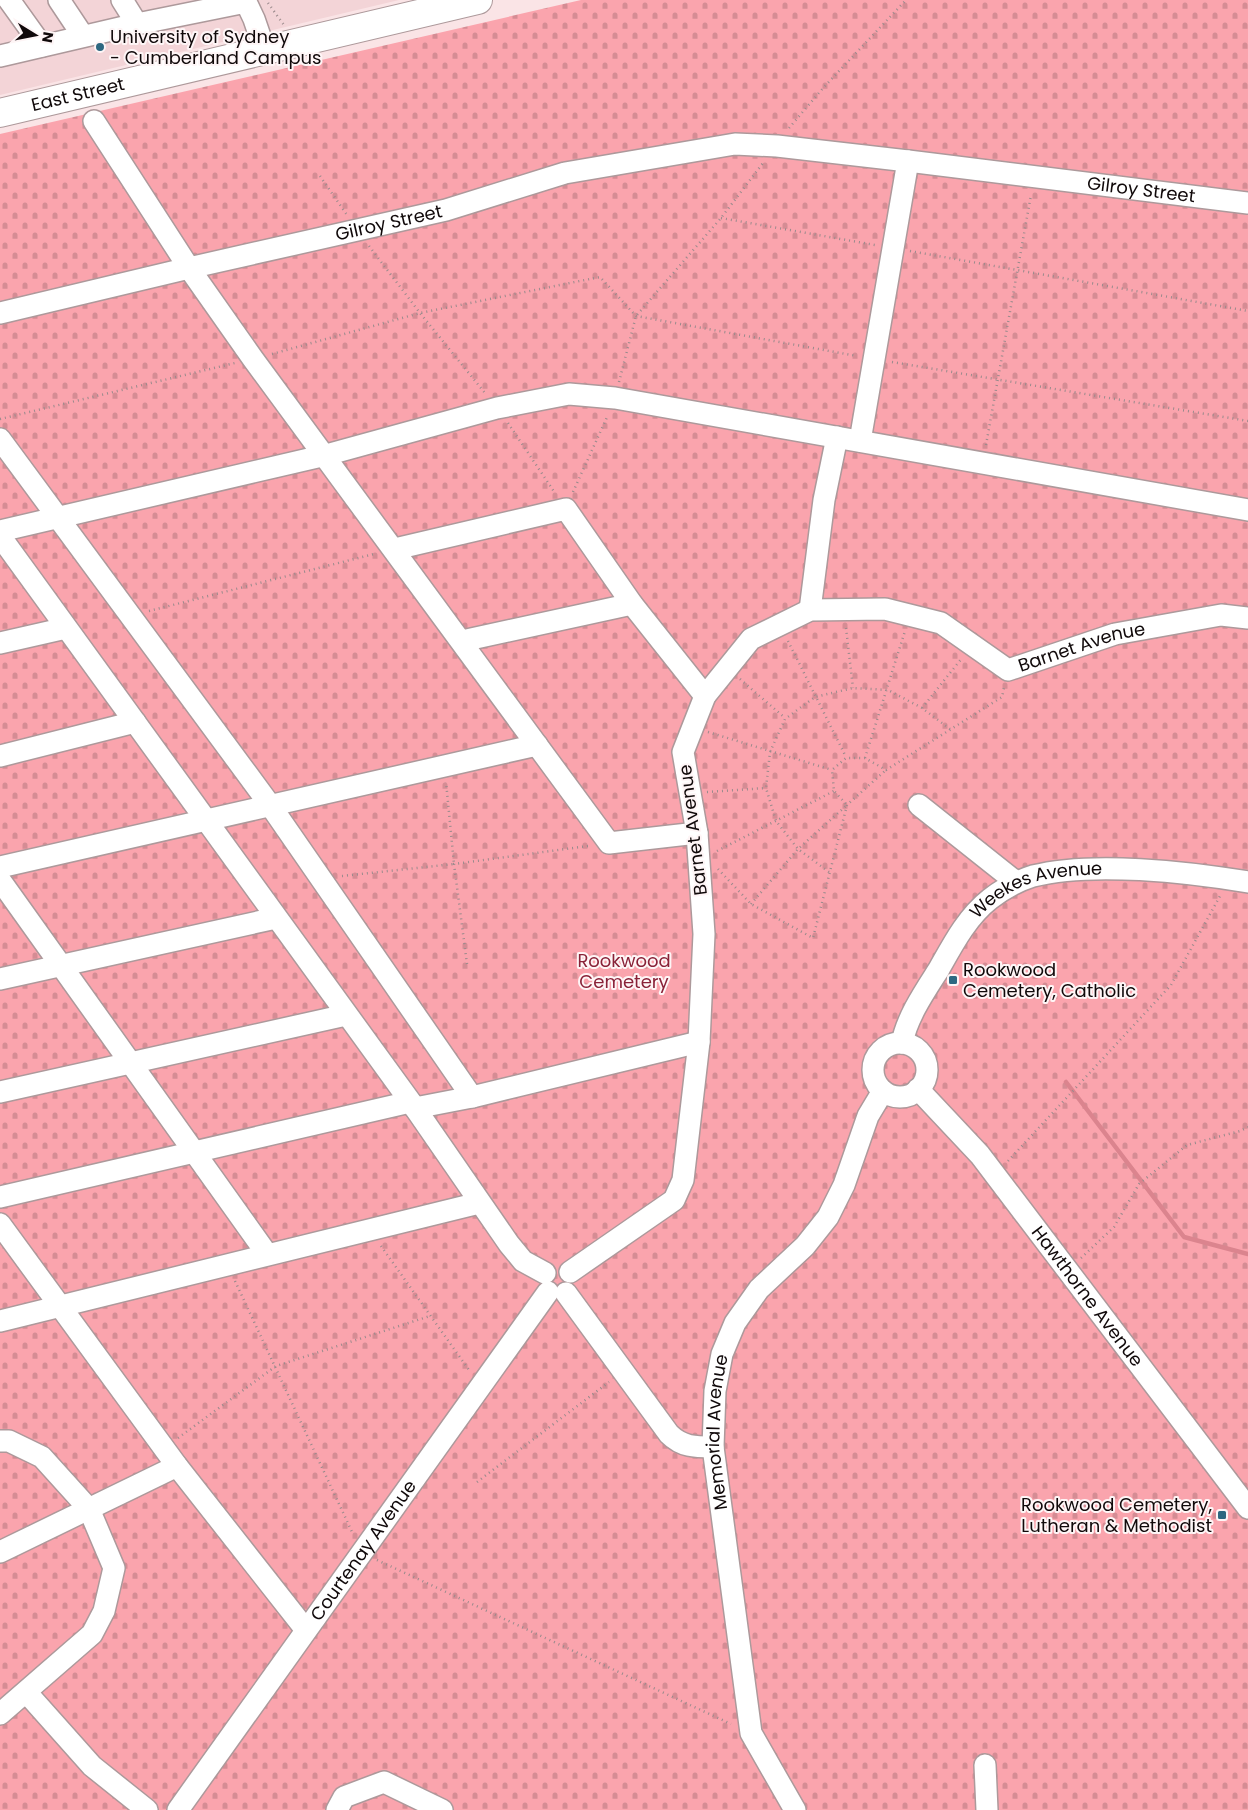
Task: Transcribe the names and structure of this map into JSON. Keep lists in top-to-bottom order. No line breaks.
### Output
{"streets":{"main road":["East Street"],"street":["Gilroy Street","Barnet Avenue","Weekes Avenue","Hawthorne Avenue","Memorial Avenue","Courtenay Avenue"]},"crossings":[["Barnet Avenue","Courtenay Avenue"],["Weekes Avenue","Hawthorne Avenue"],["Weekes Avenue","Memorial Avenue"],["Hawthorne Avenue","Memorial Avenue"]],"parks":["Rookwood Cemetery"],"places":{"other":["University of Sydney - Cumberland Campus"],"transit":["Rookwood Cemetery, Catholic","Rookwood Cemetery, Lutheran & Methodist"]},"north":"right"}
